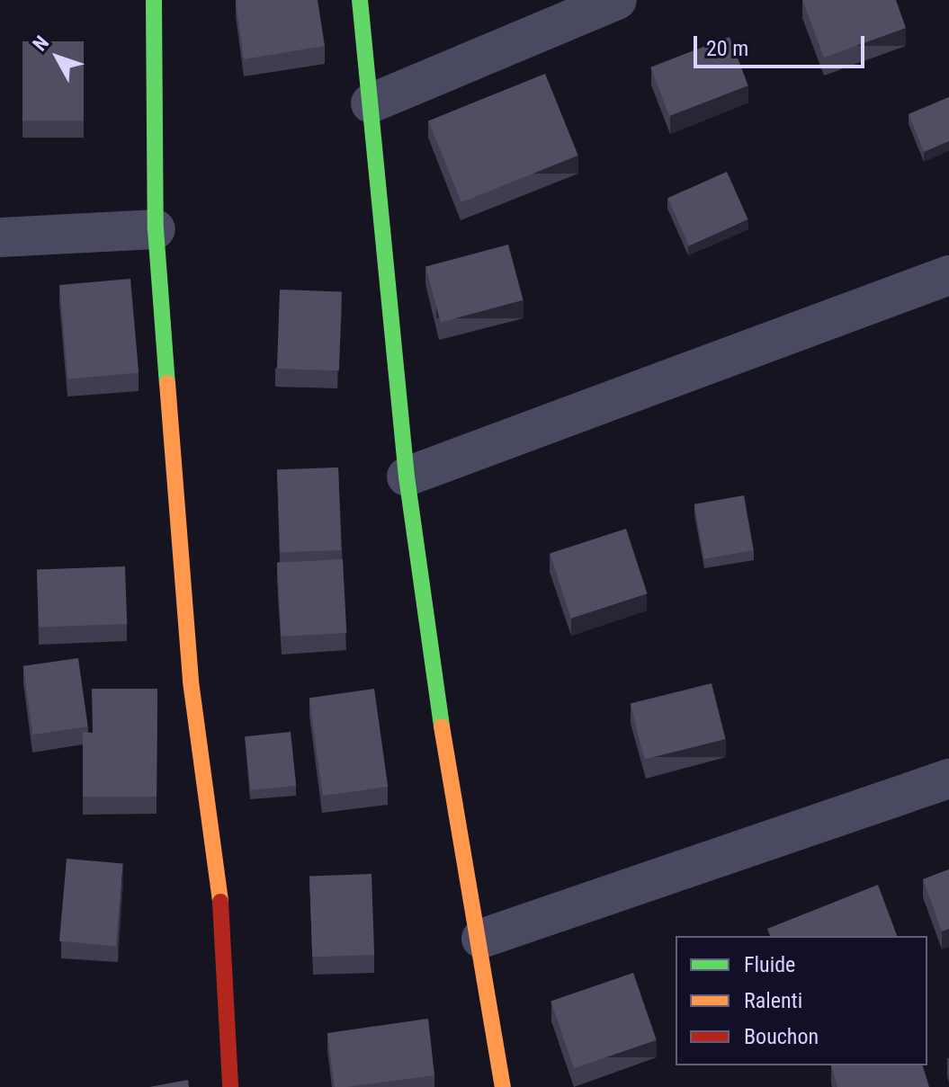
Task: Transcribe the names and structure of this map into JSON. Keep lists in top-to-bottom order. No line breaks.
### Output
{"legend":["Fluide","Ralenti","Bouchon"],"scale_bar":"20 m","north":"top left"}
